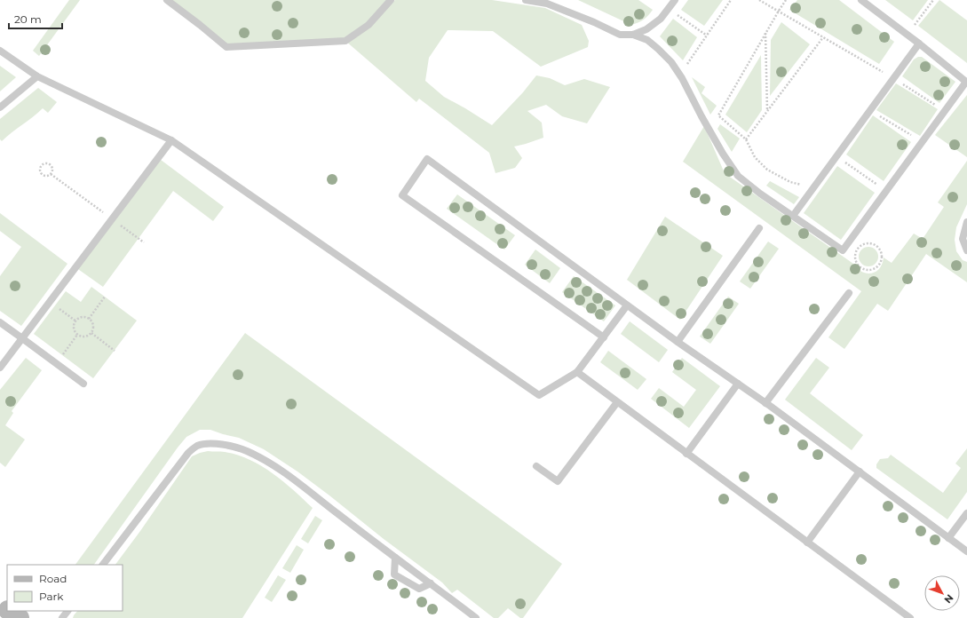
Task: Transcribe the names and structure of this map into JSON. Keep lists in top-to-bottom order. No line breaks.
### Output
{"legend":["Road","Park"],"scale_bar":"20 m","north":"bottom right"}
